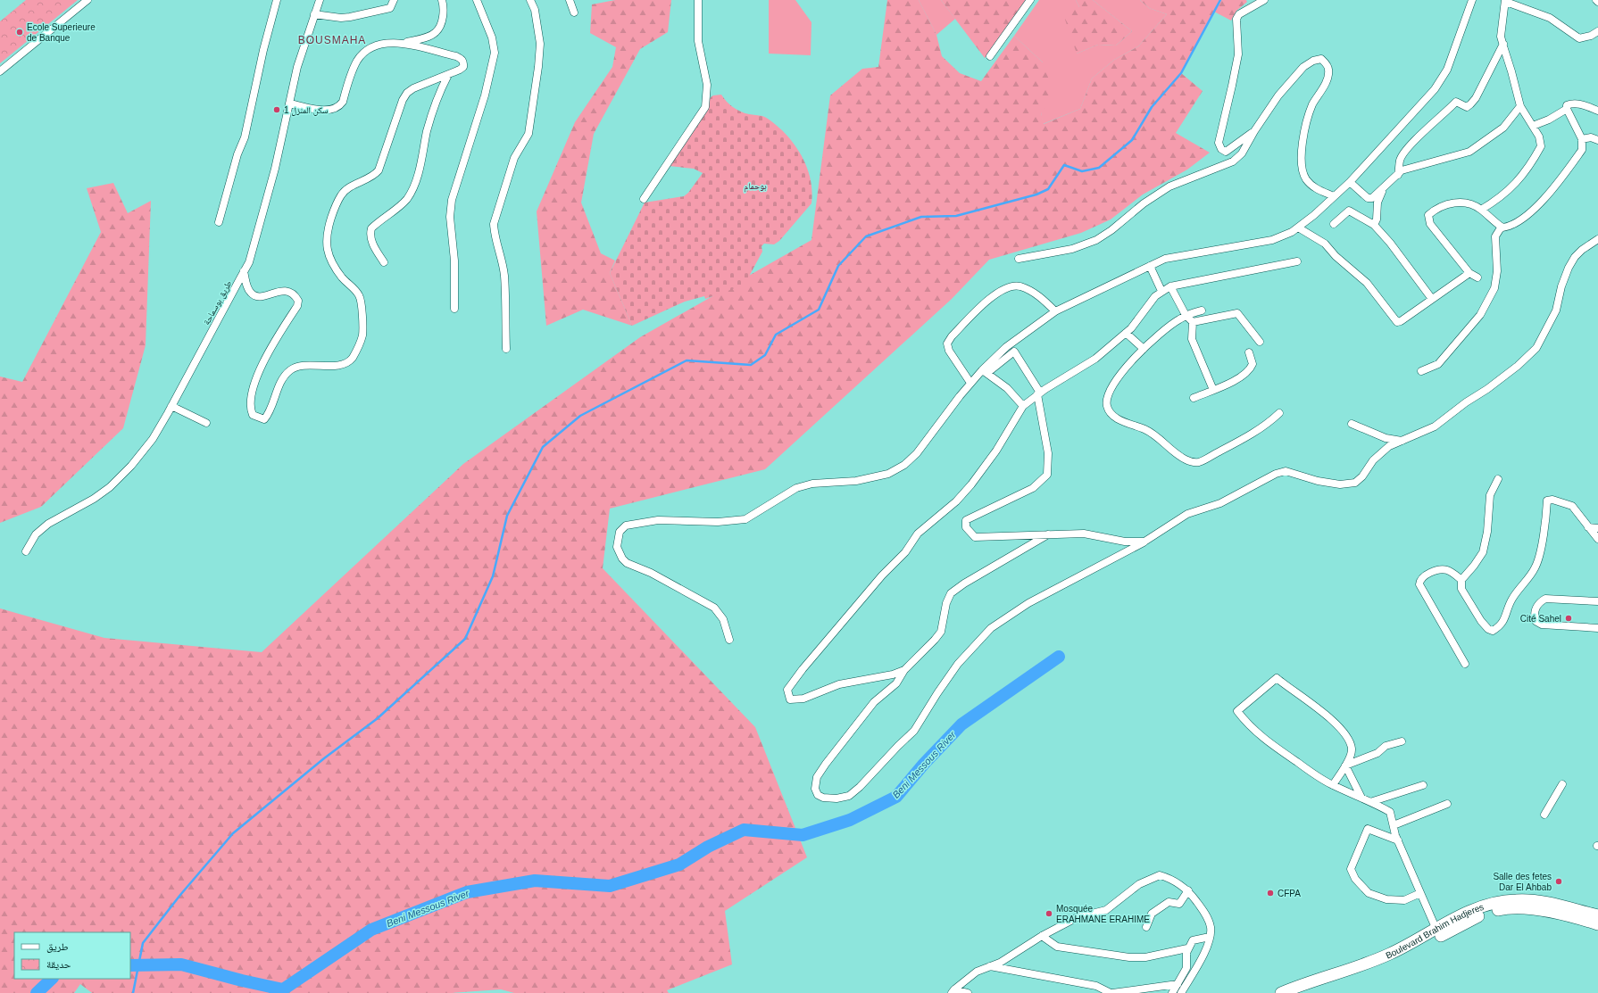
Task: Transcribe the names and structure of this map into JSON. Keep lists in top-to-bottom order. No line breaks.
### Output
{"streets":{"main road":["Boulevard Brahim Hadjeres"],"street":["طريق بوسماحة"]},"districts":["BOUSMAHA"],"water":["Beni Messous River"],"parks":["بوحمام"],"places":["Ecole Superieure de Banque","سكن المنزل 1","Cité Sahel","Salle des fetes Dar El Ahbab","CFPA","Mosquée ERAHMANE ERAHIME"],"legend":["طريق","حديقة"]}
